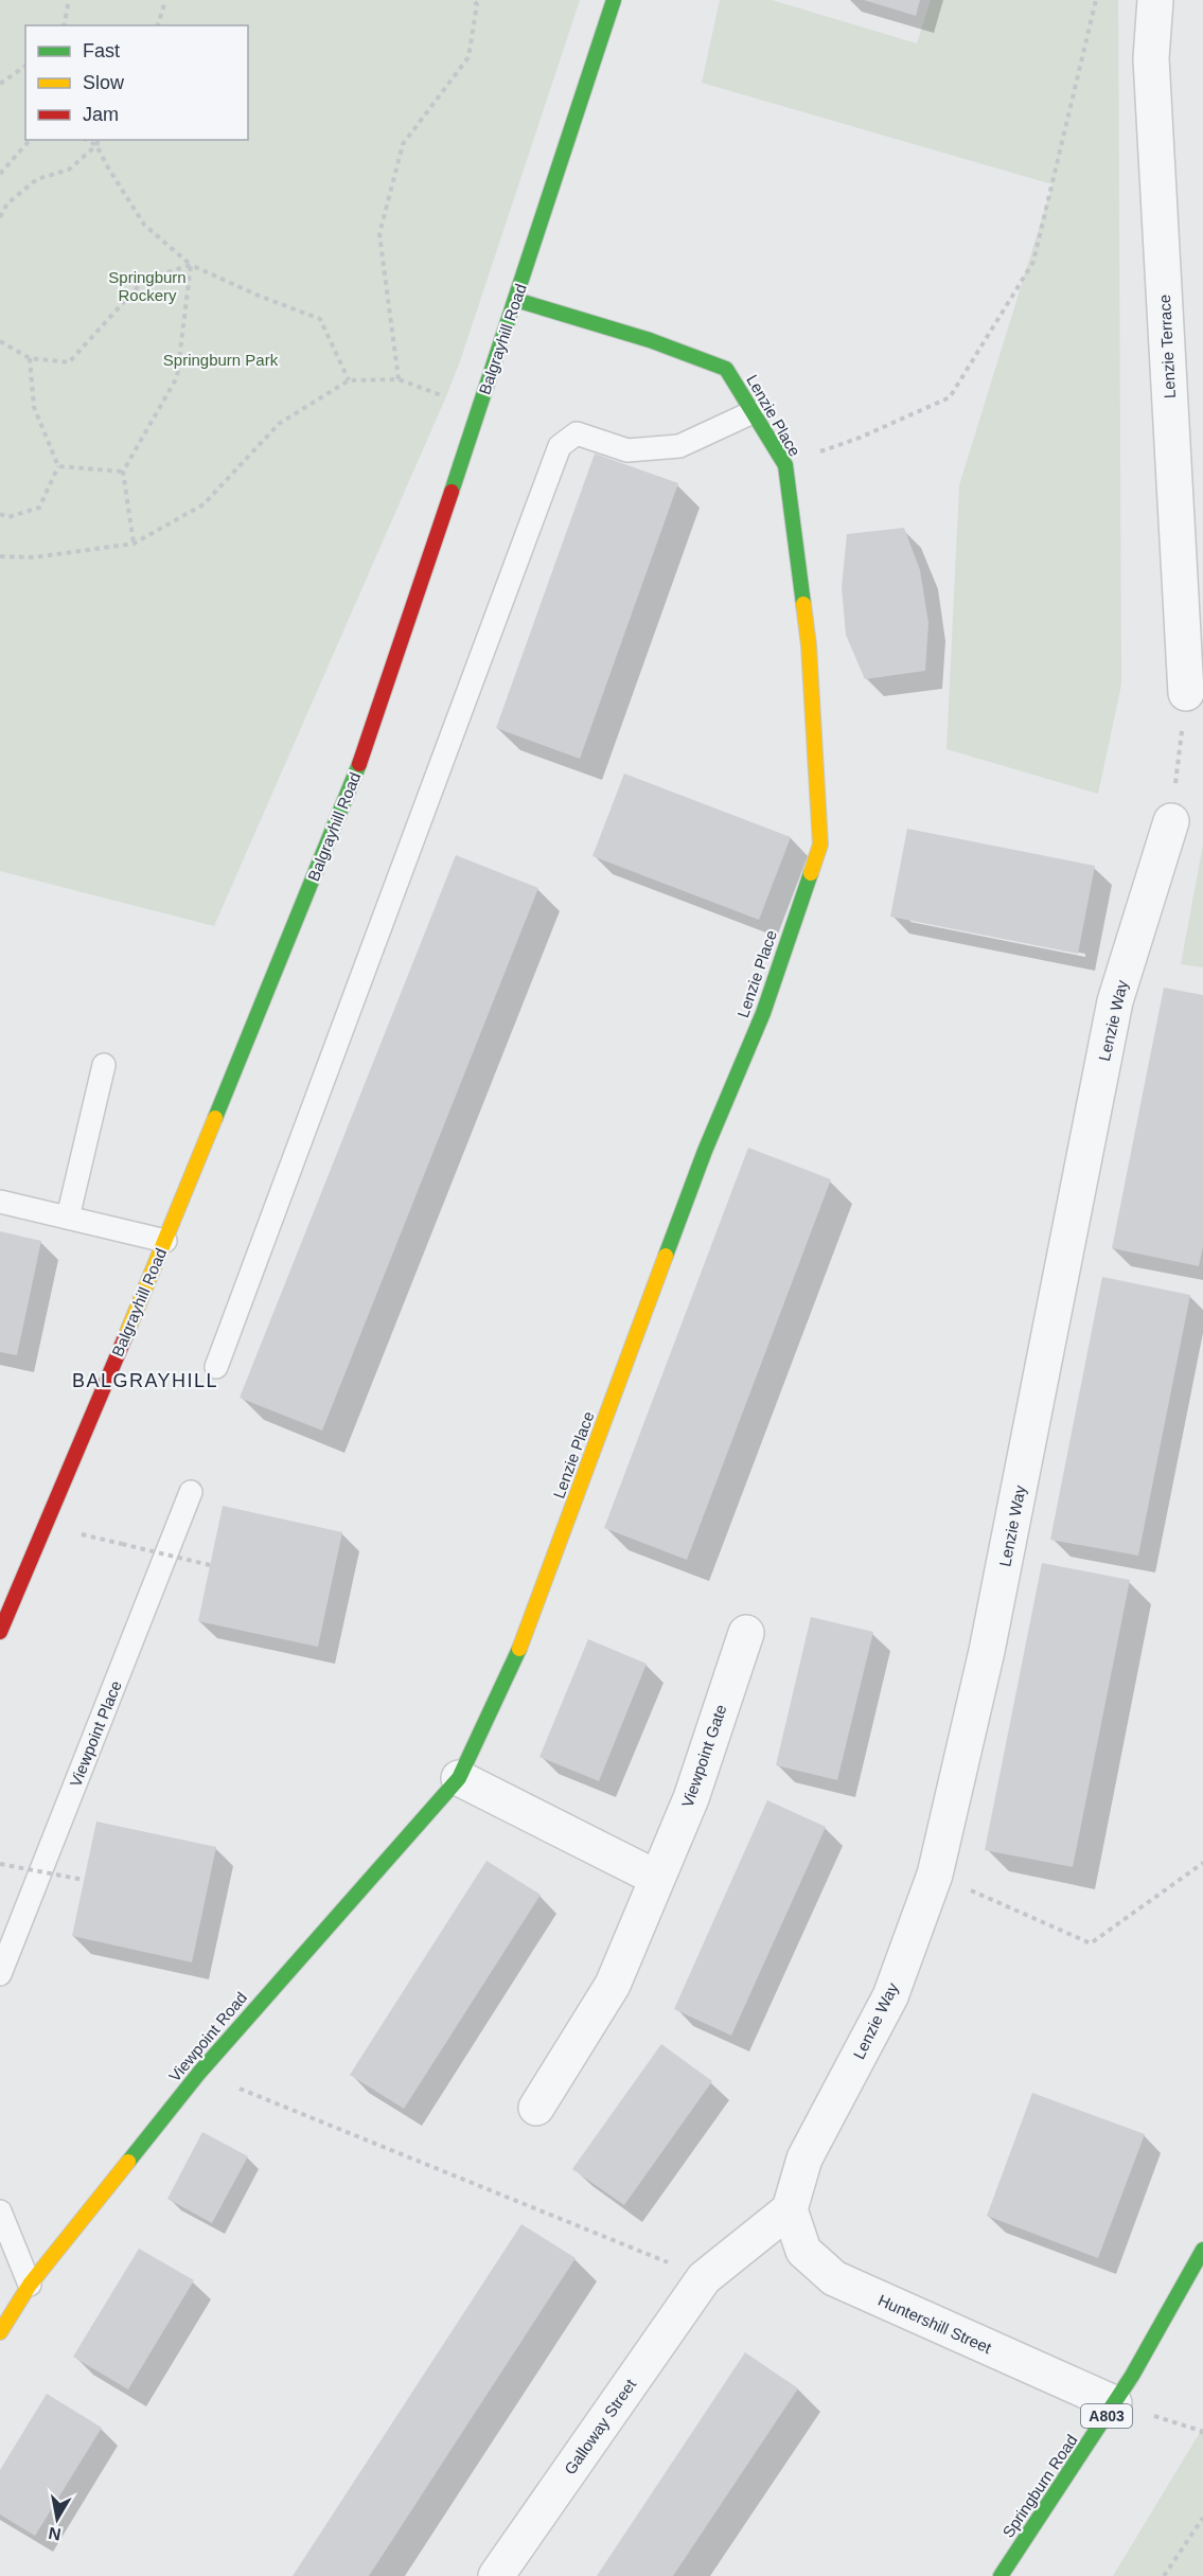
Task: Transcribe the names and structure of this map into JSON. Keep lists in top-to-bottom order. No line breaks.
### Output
{"streets":{"street":["Balgrayhill Road","Lenzie Terrace","Lenzie Place","Lenzie Way","Viewpoint Gate","Viewpoint Road","Huntershill Street","A803","Galloway Street","Springburn Road"],"lane":["Viewpoint Place"]},"crossings":[["Balgrayhill Road","Lenzie Place"],["Lenzie Place","Viewpoint Road"],["Lenzie Way","Huntershill Street"],["Lenzie Way","Galloway Street"],["Huntershill Street","Galloway Street"],["Huntershill Street","Springburn Road"]],"districts":["BALGRAYHILL"],"parks":["Springburn Rockery","Springburn Park"],"legend":["Fast","Slow","Jam"],"north":"bottom"}
